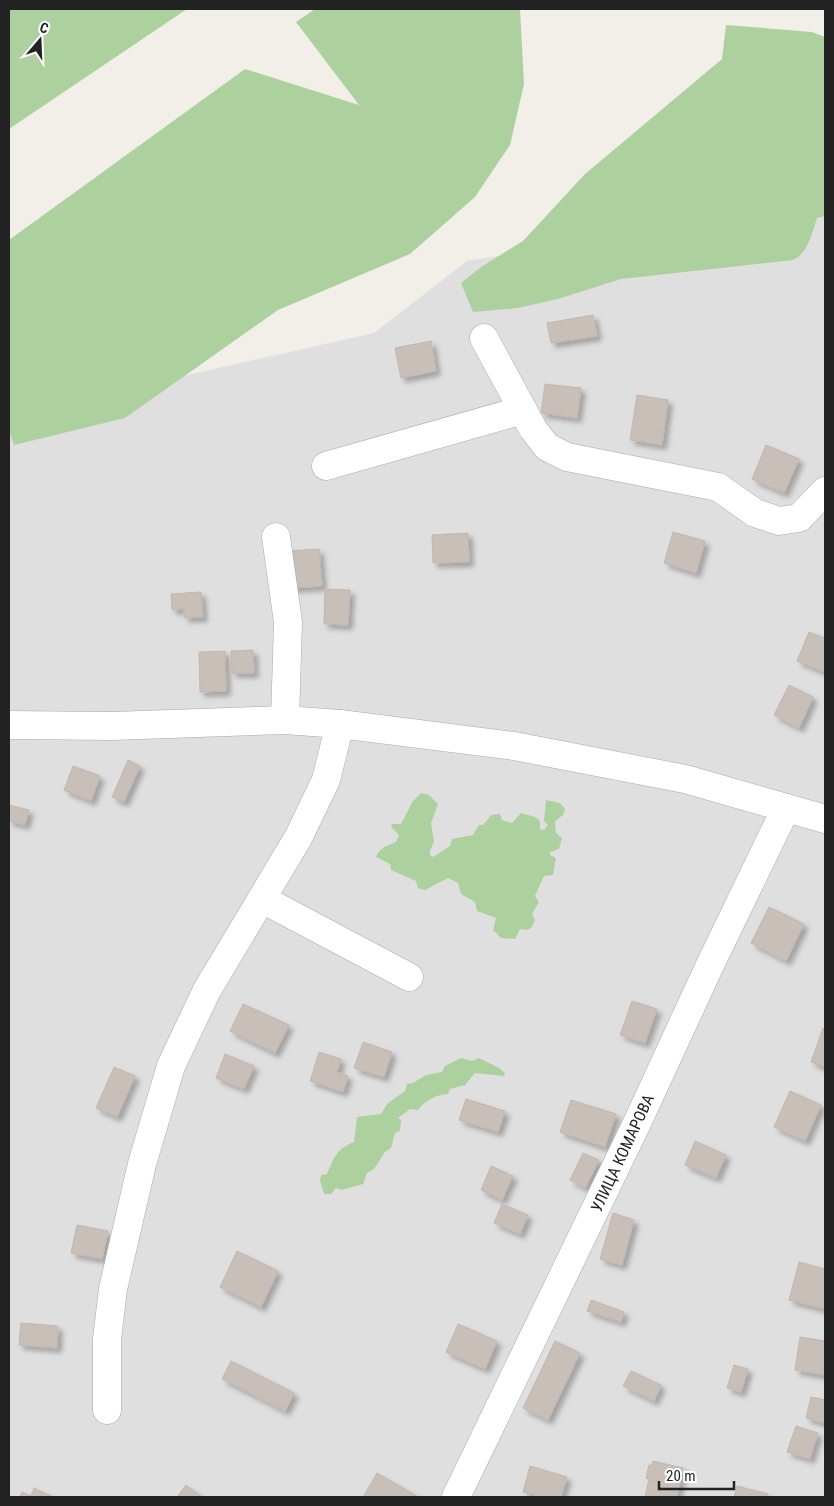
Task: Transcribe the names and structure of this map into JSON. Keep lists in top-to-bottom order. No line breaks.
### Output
{"streets":{"street":["УЛИЦА КОМАРОВА"]},"scale_bar":"20 m","north":"top"}
